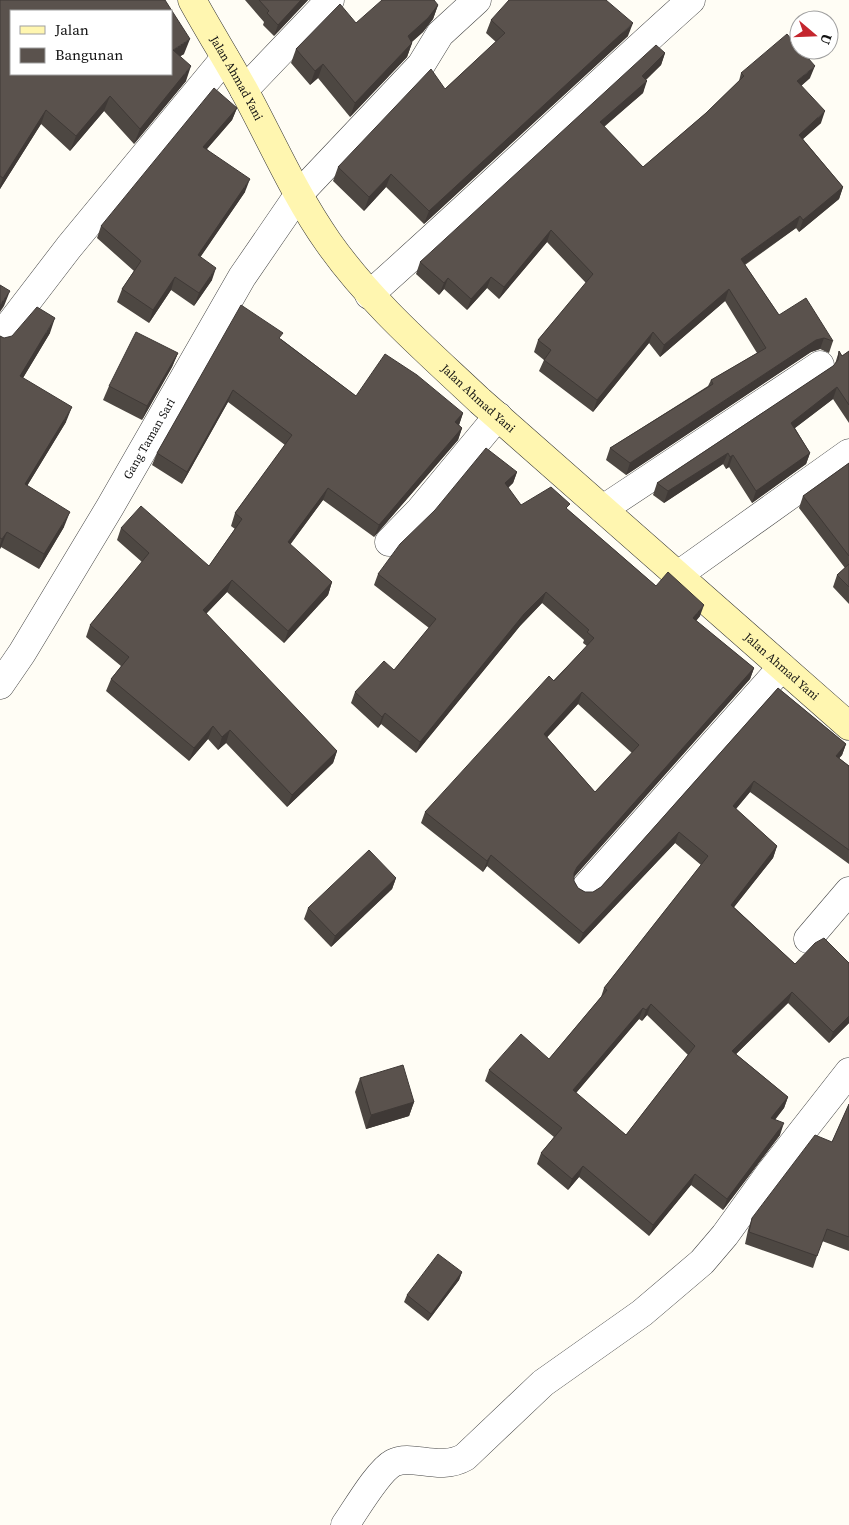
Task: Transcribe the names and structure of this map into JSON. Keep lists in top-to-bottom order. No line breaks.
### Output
{"streets":{"main road":["Jalan Ahmad Yani"],"street":["Gang Taman Sari"]},"crossings":[["Jalan Ahmad Yani","Gang Taman Sari"]],"legend":["Jalan","Bangunan"],"north":"right"}
